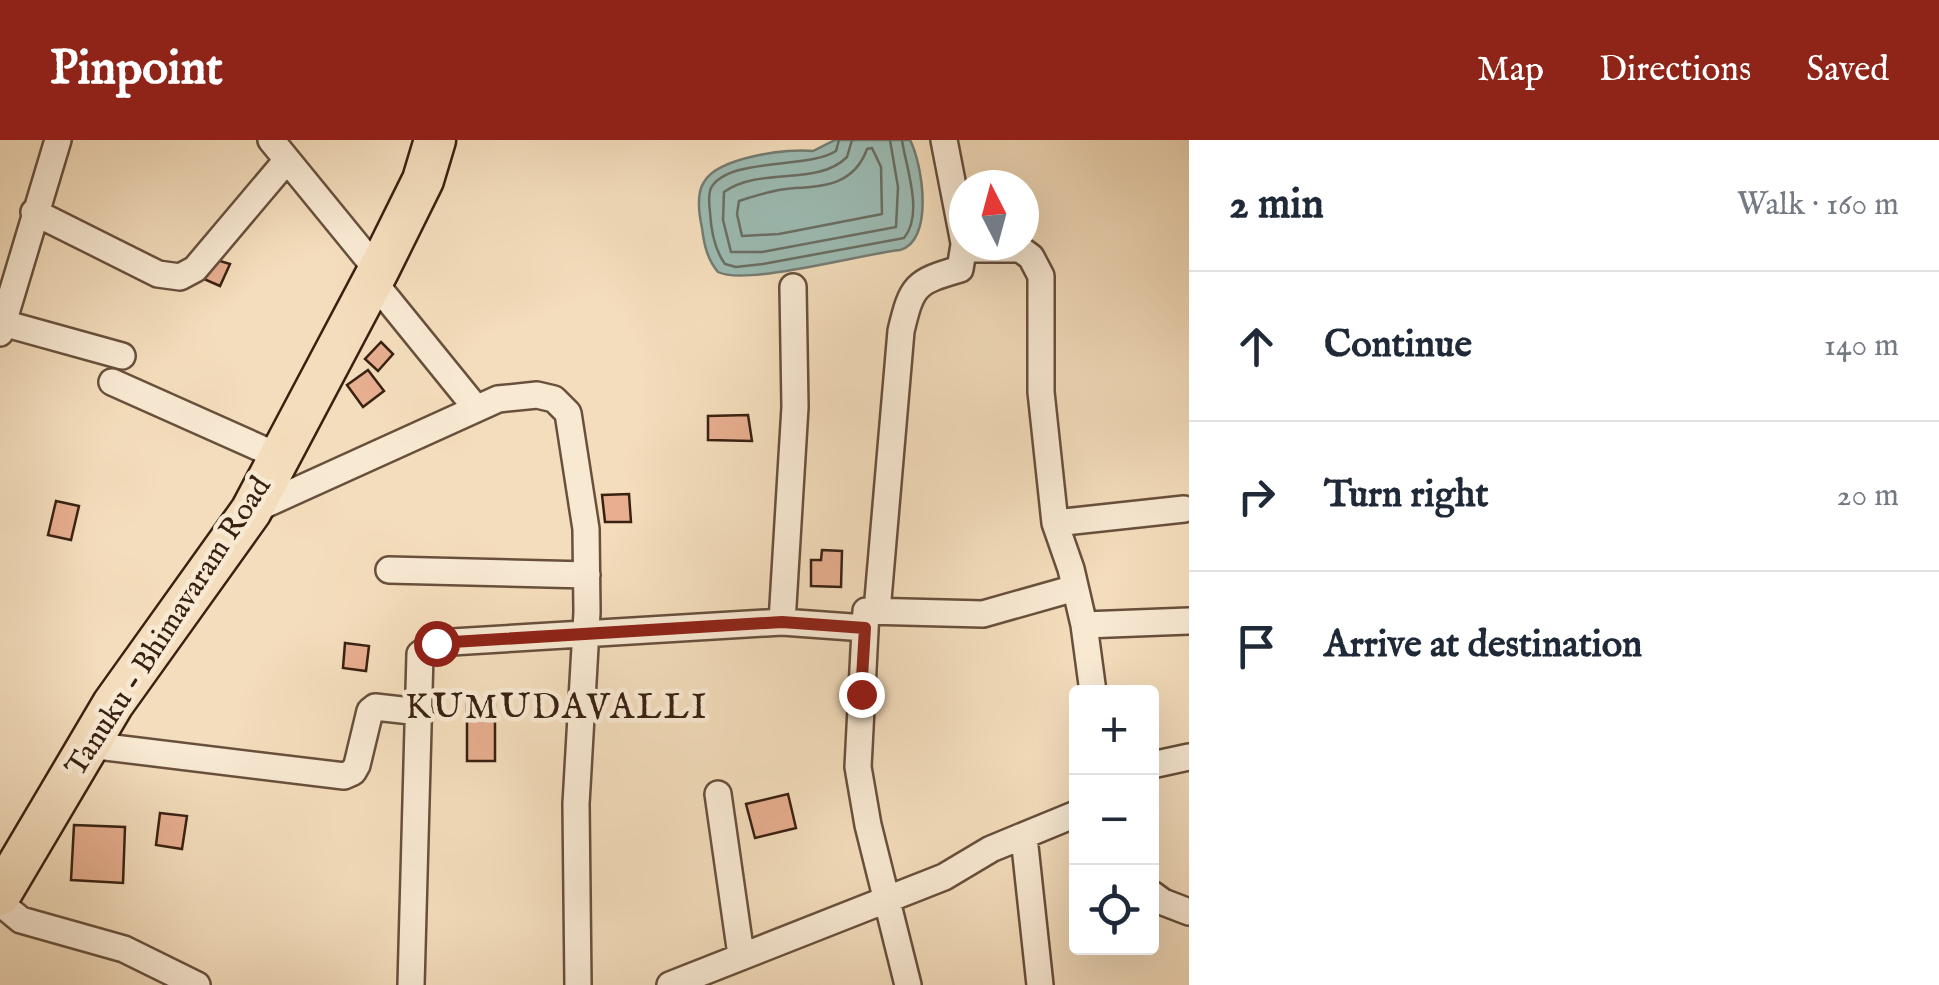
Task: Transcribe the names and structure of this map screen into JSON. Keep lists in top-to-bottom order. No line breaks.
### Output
{"streets":{"main road":["Tanuku - Bhimavaram Road"]},"districts":["KUMUDAVALLI"],"north":"top","page":{"header":"Pinpoint","nav":["Map","Directions","Saved"],"heading":["2 min","Walk · 160 m"],"list":[["Continue","140 m"],["Turn right","20 m"],"Arrive at destination"],"map_buttons":["+","−"]}}
